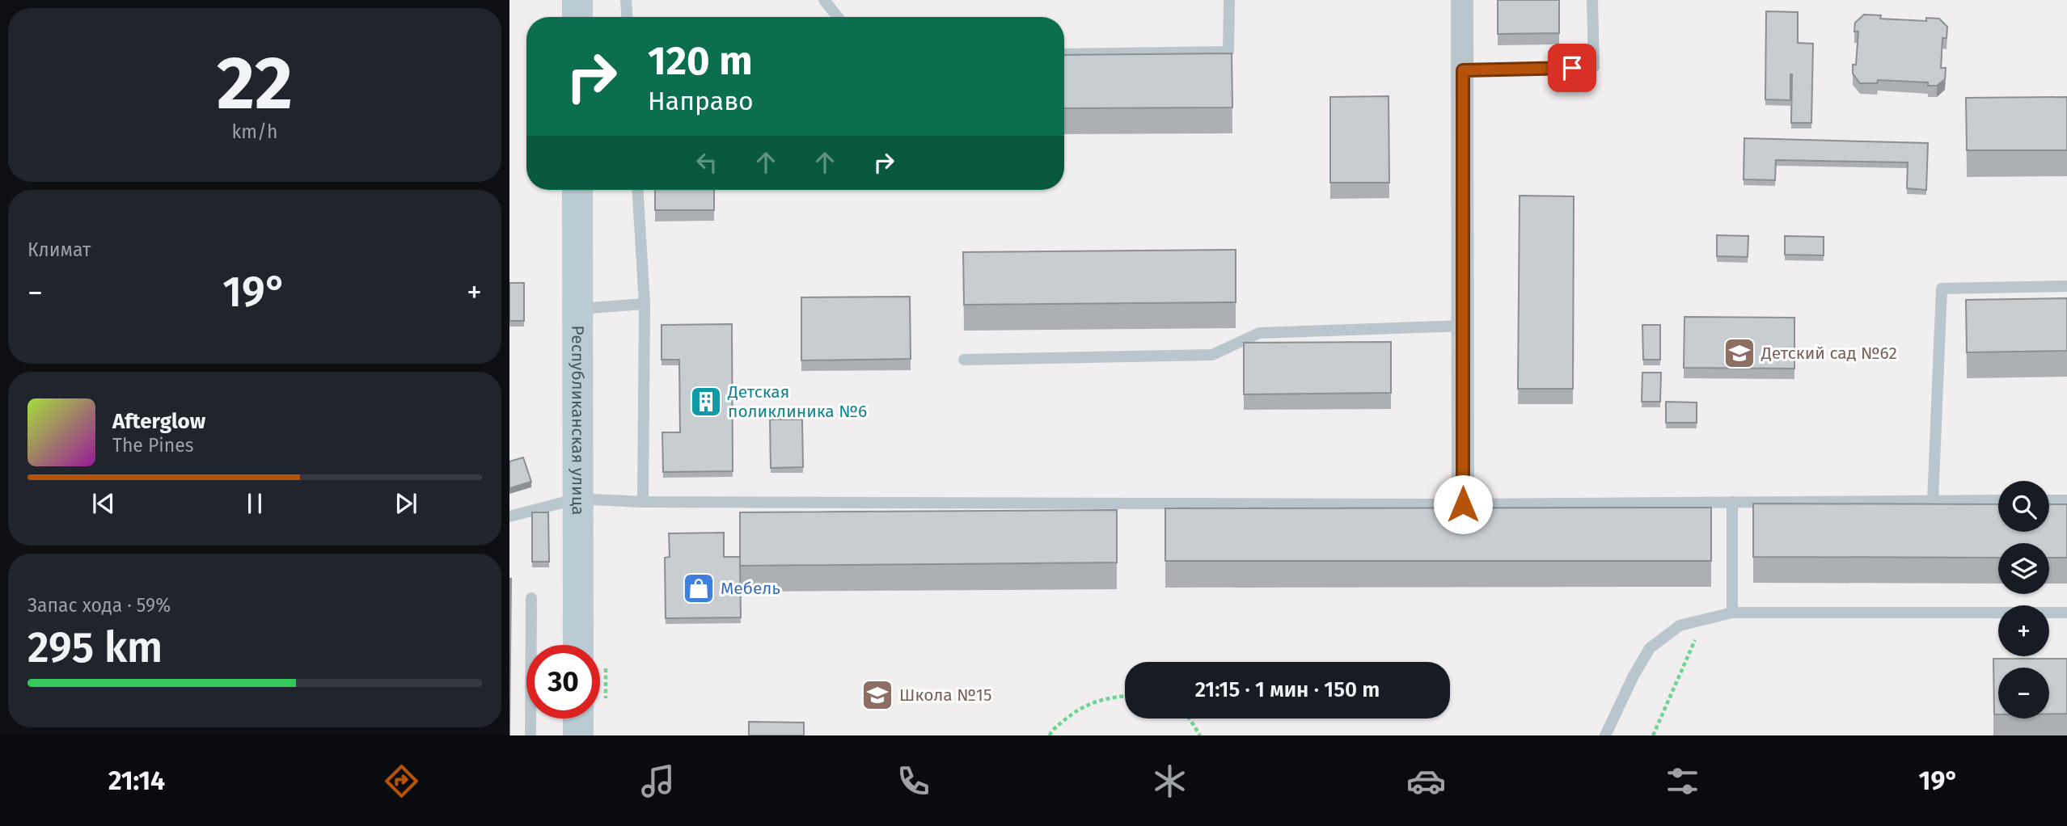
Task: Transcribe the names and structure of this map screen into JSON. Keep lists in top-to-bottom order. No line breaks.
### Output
{"streets":{"main road":["Республиканская улица"]},"places":{"school or university":["Детский сад №62","Школа №15"],"building":["Детская поликлиника №6"],"shop":["Мебель"]},"page":{"tile":[["22","km/h"],"Климат",["Запас хода · 59%","295 km"]],"turn":["120 m","Направо"],"heat":["−","19°","+"],"song":["Afterglow","The Pines"],"map_buttons":["+","−"],"limit":"30","trip":"21:15 · 1 мин · 150 m","tabs":["21:14","19°"]}}
